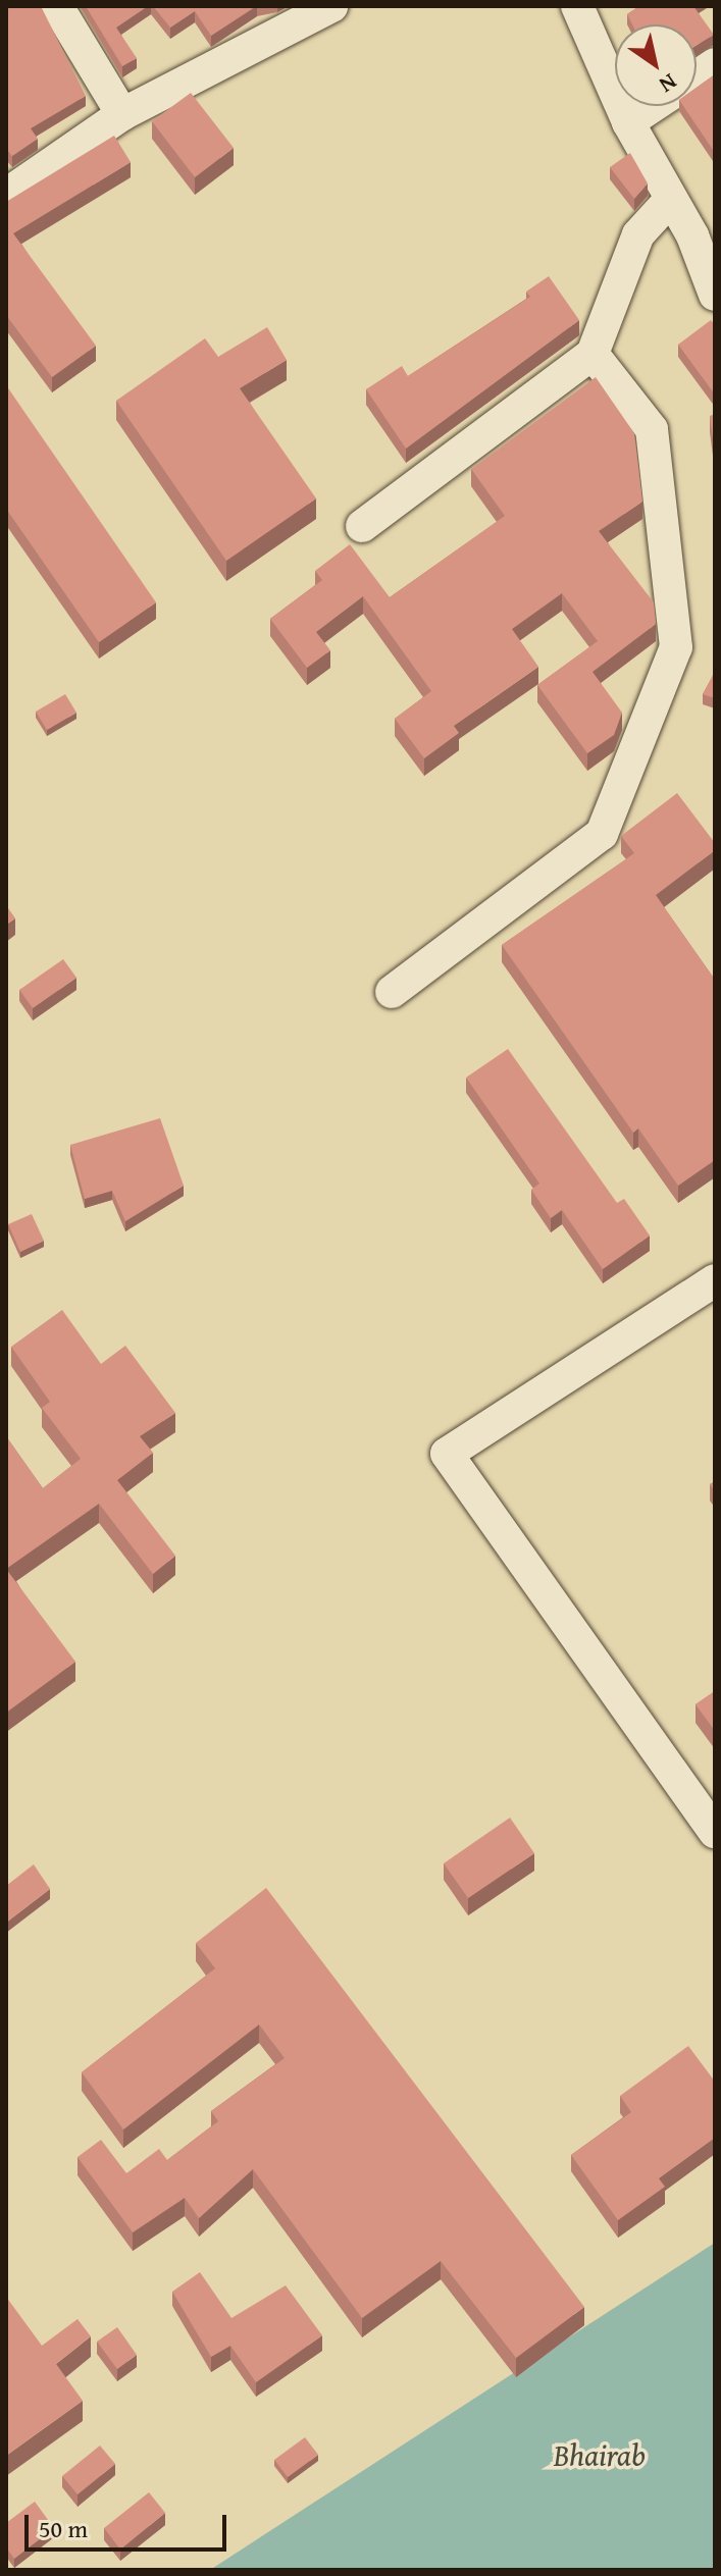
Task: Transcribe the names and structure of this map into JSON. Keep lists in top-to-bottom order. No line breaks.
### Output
{"water":["Bhairab"],"scale_bar":"50 m","north":"bottom right"}
